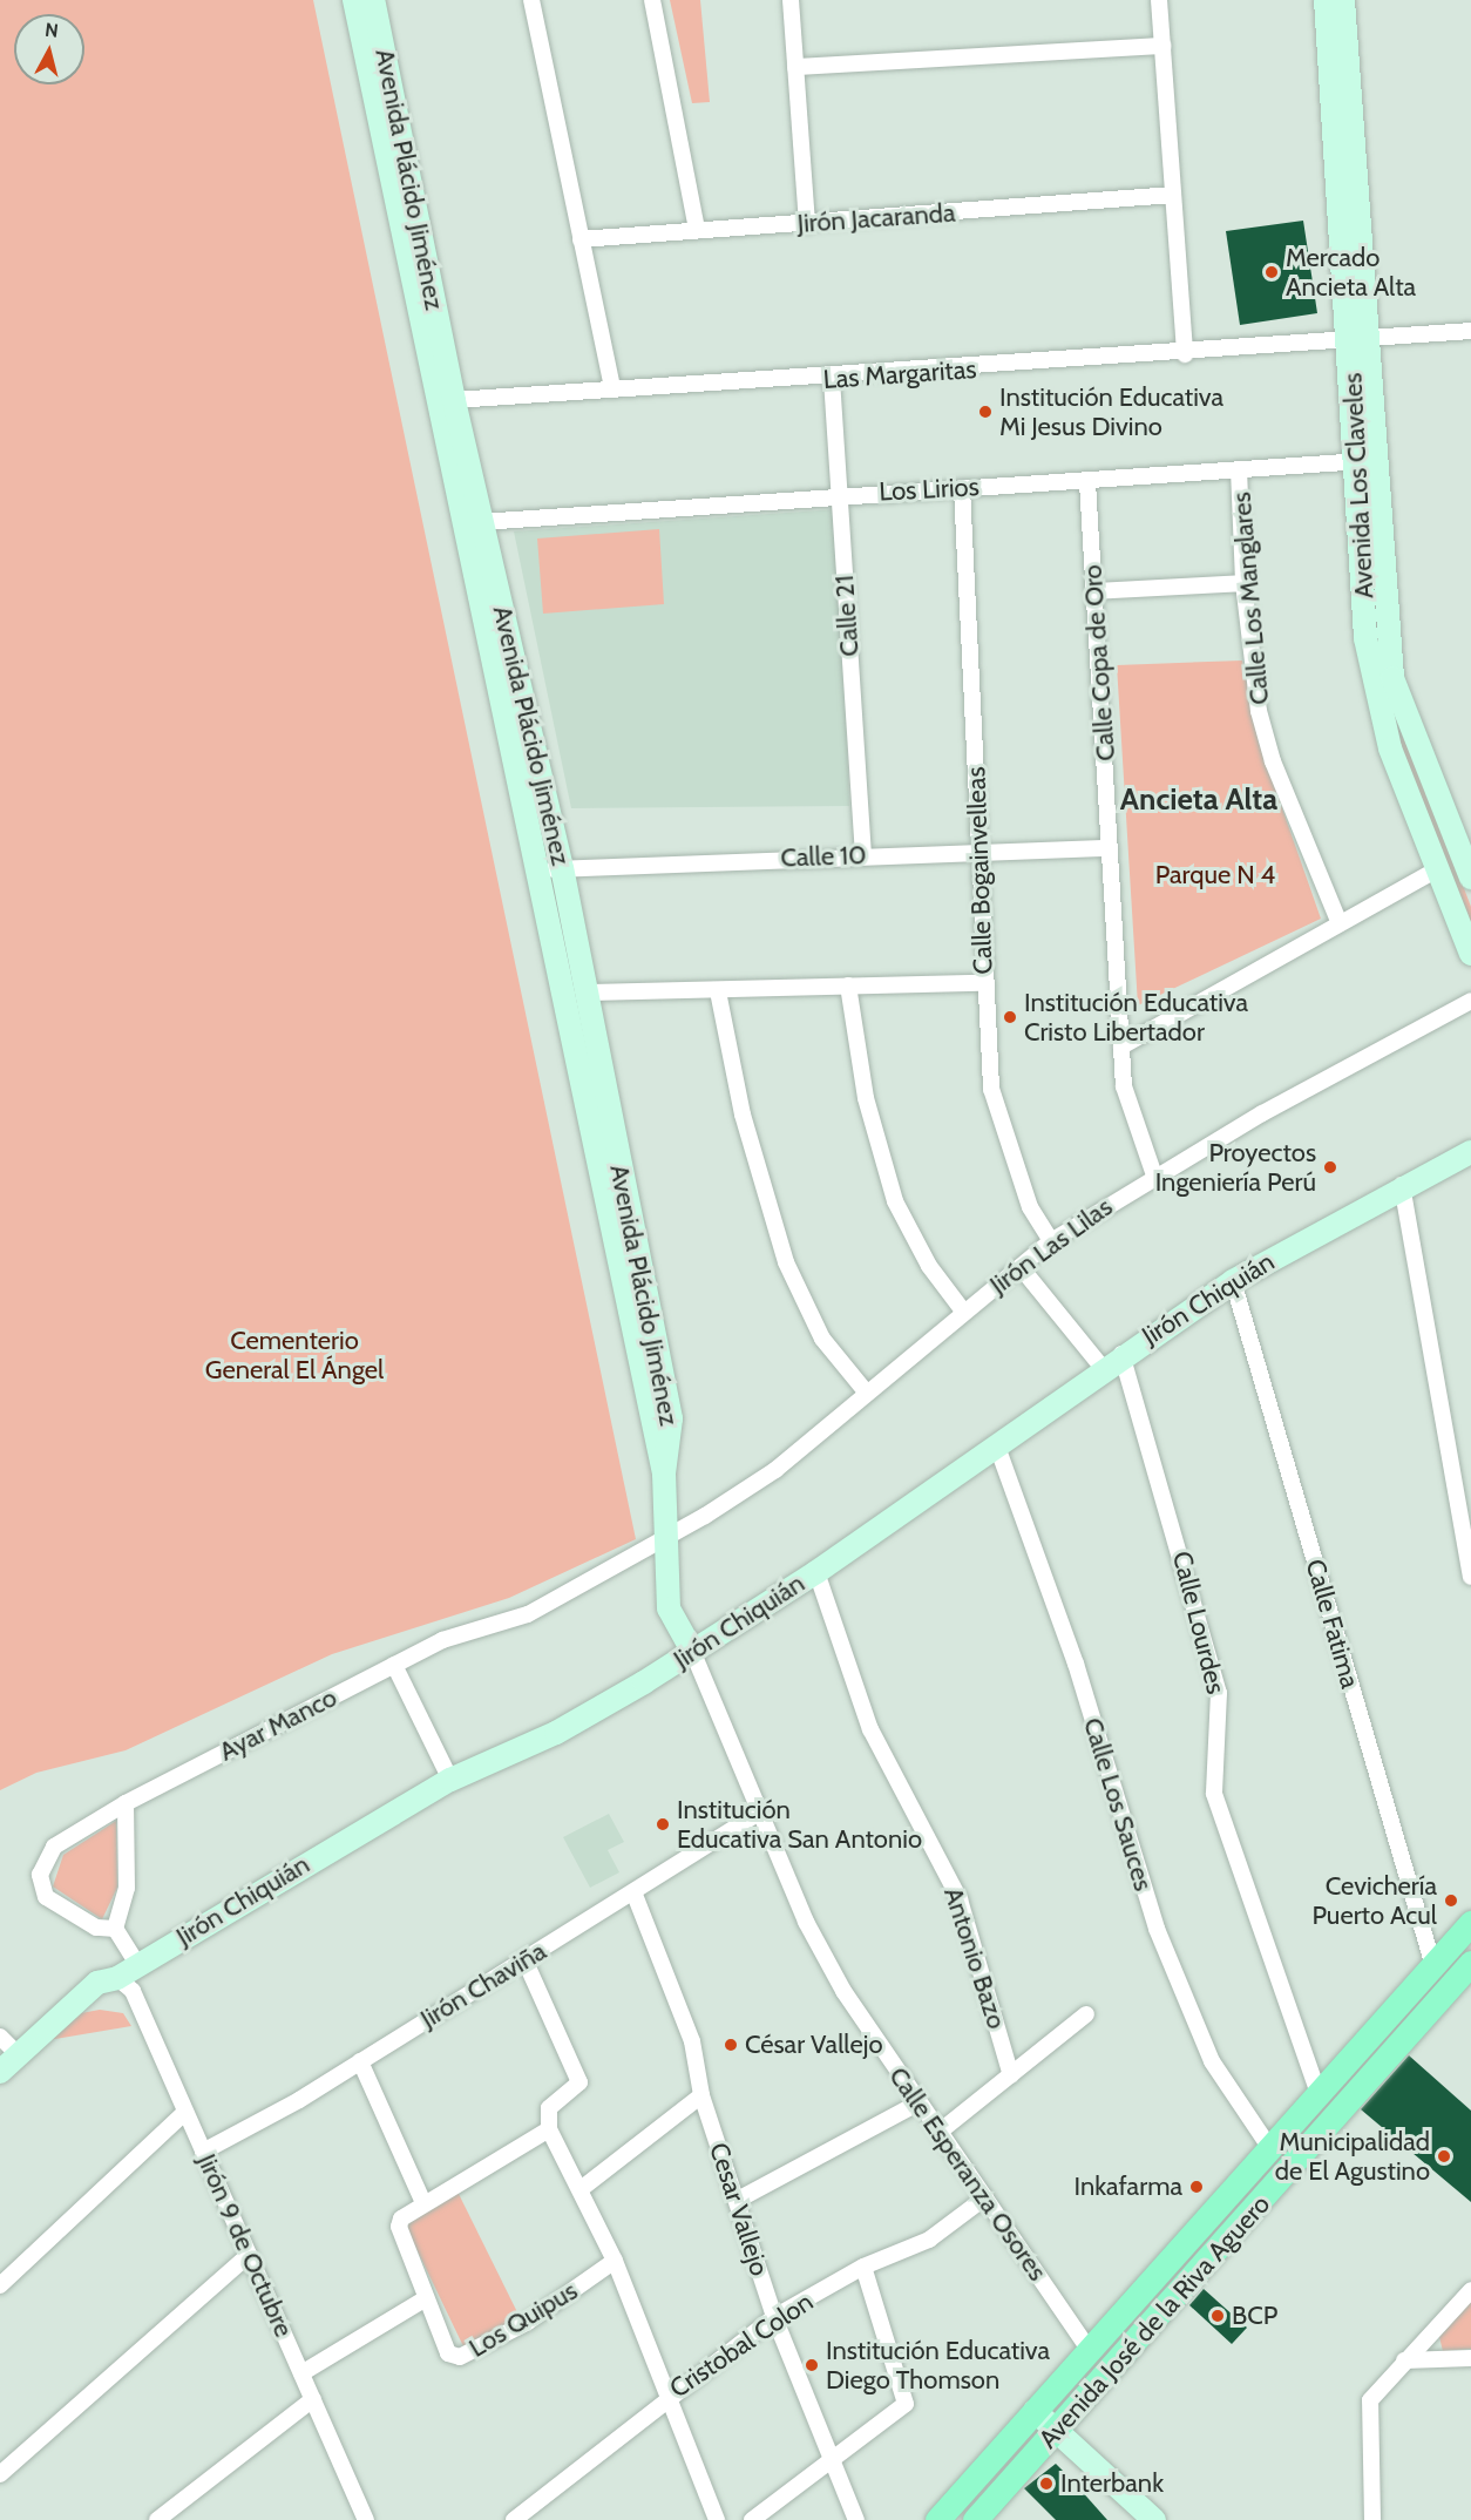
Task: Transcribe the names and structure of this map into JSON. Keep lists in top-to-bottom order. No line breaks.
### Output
{"streets":{"main road":["Avenida José de la Riva Aguero"],"street":["Avenida Plácido Jiménez","Jirón Jacaranda","Las Margaritas","Avenida Los Claveles","Los Lirios","Calle Los Manglares","Calle 21","Calle Copa de Oro","Calle 10","Calle Bogainvelleas","Jirón Las Lilas","Jirón Chiquián","Calle Lourdes","Calle Fatima","Ayar Manco","Calle Los Sauces","Antonio Bazo","Jirón Chaviña","Calle Esperanza Osores","Cesar Vallejo","Jirón 9 de Octubre","Los Quipus","Cristobal Colon"]},"crossings":[["Avenida Plácido Jiménez","Las Margaritas"],["Avenida Plácido Jiménez","Los Lirios"],["Avenida Plácido Jiménez","Calle 10"],["Avenida Plácido Jiménez","Jirón Las Lilas"],["Avenida Plácido Jiménez","Jirón Chiquián"],["Avenida Plácido Jiménez","Ayar Manco"],["Avenida Plácido Jiménez","Calle Esperanza Osores"],["Las Margaritas","Avenida Los Claveles"],["Las Margaritas","Calle 21"],["Avenida Los Claveles","Los Lirios"],["Los Lirios","Calle Los Manglares"],["Los Lirios","Calle 21"],["Los Lirios","Calle Copa de Oro"],["Los Lirios","Calle Bogainvelleas"],["Calle 21","Calle 10"],["Calle Copa de Oro","Calle 10"],["Calle Copa de Oro","Jirón Las Lilas"],["Calle 10","Calle Bogainvelleas"],["Calle Bogainvelleas","Jirón Las Lilas"],["Jirón Las Lilas","Ayar Manco"],["Jirón Chiquián","Calle Lourdes"],["Jirón Chiquián","Calle Fatima"],["Jirón Chiquián","Calle Los Sauces"],["Jirón Chiquián","Antonio Bazo"],["Jirón Chiquián","Calle Esperanza Osores"],["Jirón Chiquián","Jirón 9 de Octubre"],["Calle Lourdes","Avenida José de la Riva Aguero"],["Calle Fatima","Avenida José de la Riva Aguero"],["Calle Los Sauces","Avenida José de la Riva Aguero"],["Jirón Chaviña","Calle Esperanza Osores"],["Jirón Chaviña","Cesar Vallejo"],["Jirón Chaviña","Jirón 9 de Octubre"],["Calle Esperanza Osores","Avenida José de la Riva Aguero"],["Calle Esperanza Osores","Cristobal Colon"],["Cesar Vallejo","Cristobal Colon"]],"districts":["Ancieta Alta"],"parks":["Parque N 4","Cementerio General El Ángel"],"places":["Mercado Ancieta Alta","Institución Educativa Mi Jesus Divino","Institución Educativa Cristo Libertador","Proyectos Ingeniería Perú","Institución Educativa San Antonio","Cevichería Puerto Acul","César Vallejo","Municipalidad de El Agustino","Inkafarma","BCP","Institución Educativa Diego Thomson","Interbank"],"north":"top"}
